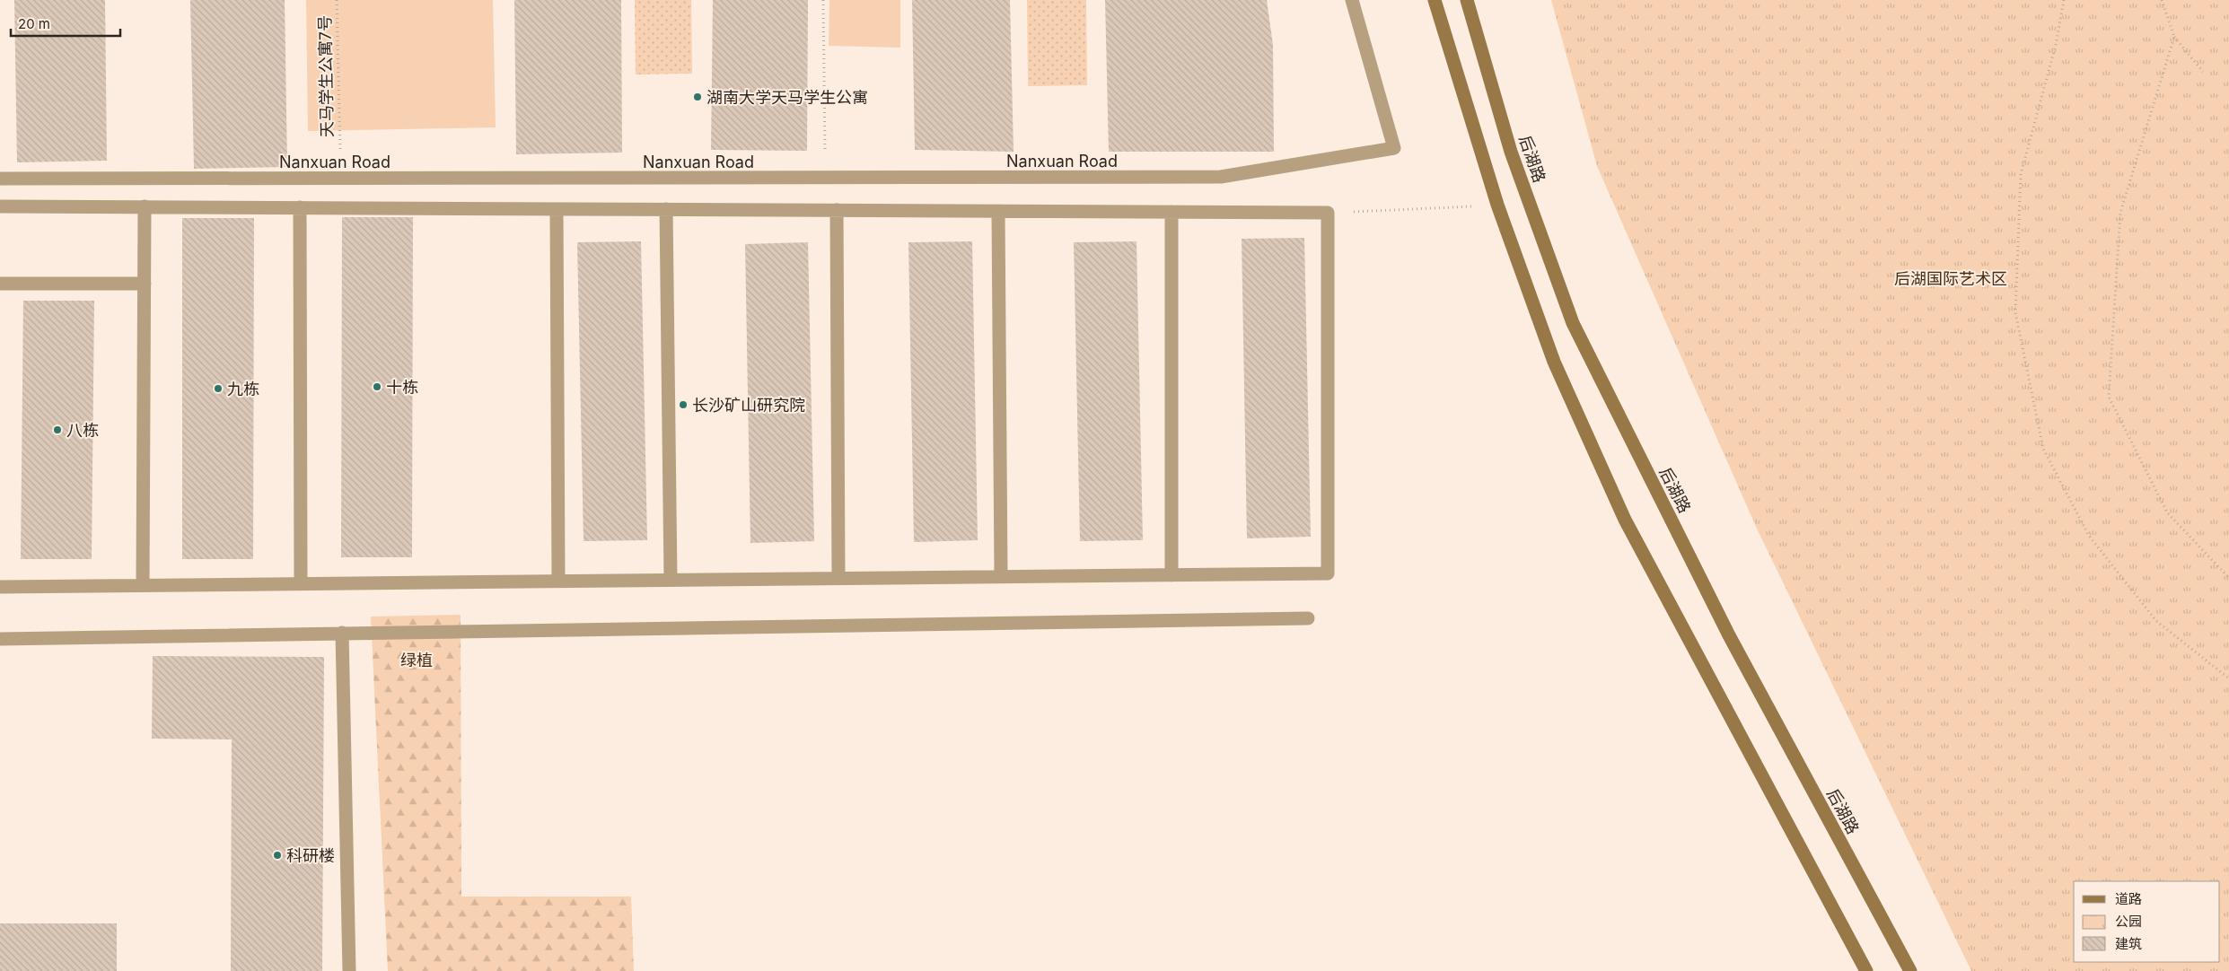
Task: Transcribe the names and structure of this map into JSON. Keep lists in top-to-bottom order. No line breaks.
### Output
{"streets":{"main road":["后湖路"],"street":["Nanxuan Road"],"path":["天马学生公寓7号"]},"crossings":[["天马学生公寓7号","Nanxuan Road"]],"parks":["后湖国际艺术区","绿植"],"places":["湖南大学天马学生公寓","十栋","九栋","长沙矿山研究院","八栋","科研楼"],"legend":["道路","公园","建筑"],"scale_bar":"20 m"}
